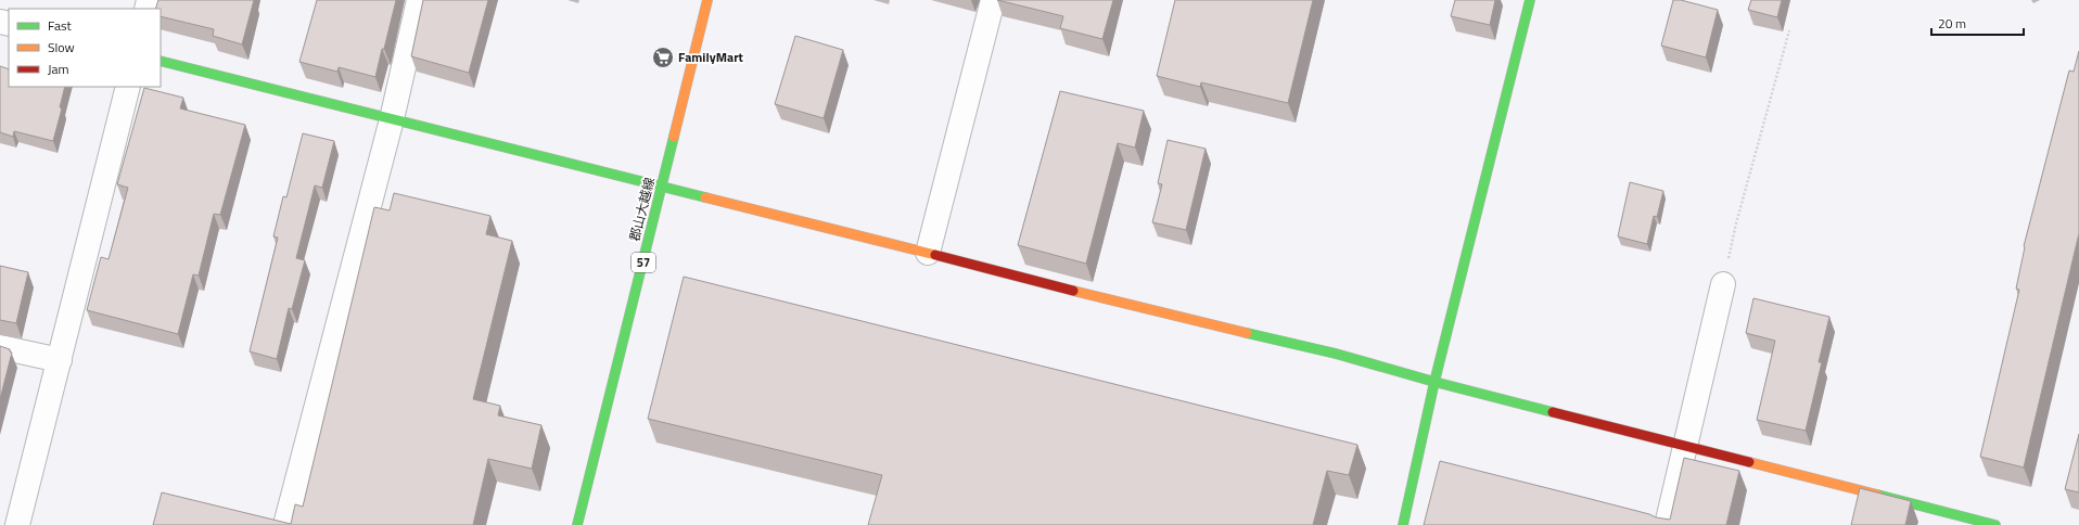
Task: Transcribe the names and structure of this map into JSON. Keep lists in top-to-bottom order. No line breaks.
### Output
{"streets":{"street":["郡山大越線","57"]},"places":{"supermarket":["FamilyMart"]},"legend":["Fast","Slow","Jam"],"scale_bar":"20 m"}
